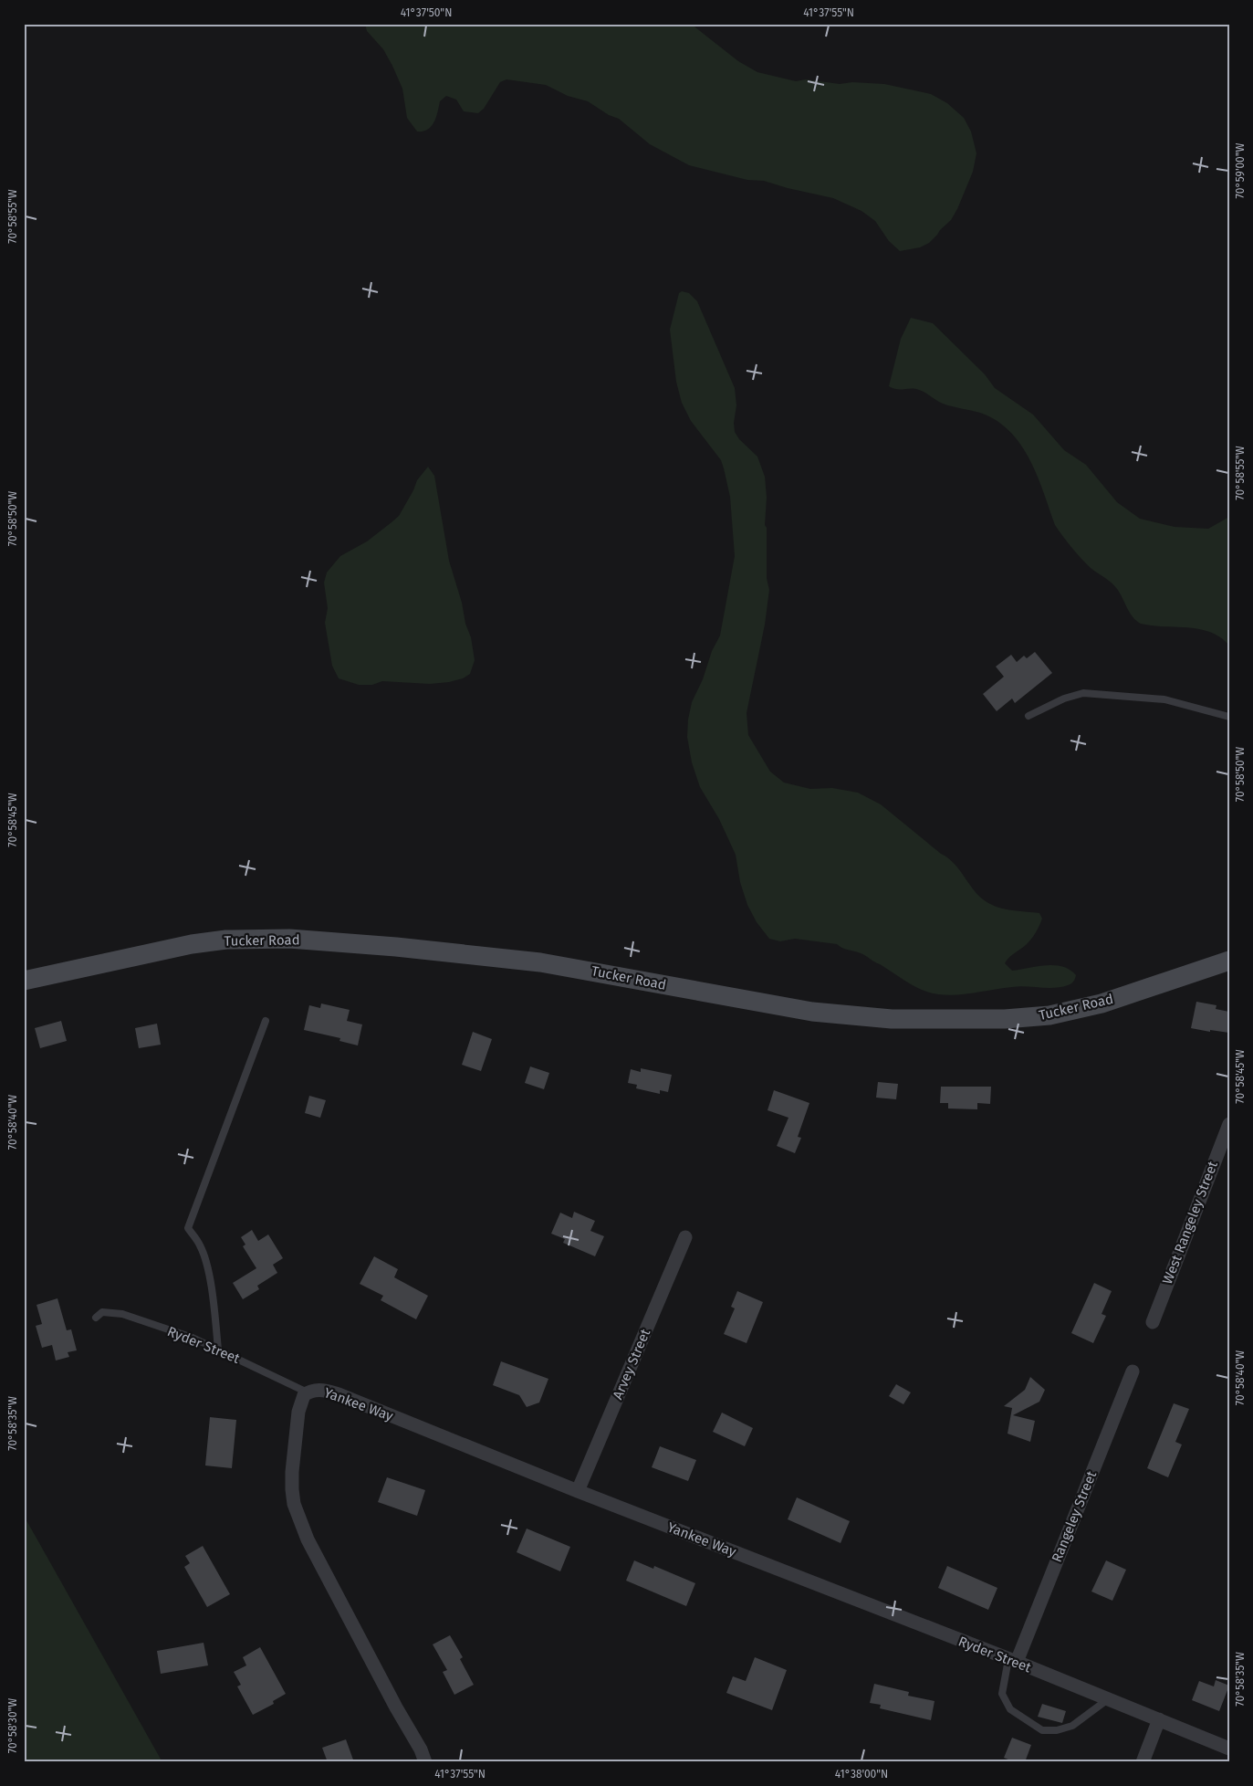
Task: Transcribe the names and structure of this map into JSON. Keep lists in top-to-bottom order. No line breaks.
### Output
{"streets":{"main road":["Tucker Road"],"street":["West Rangeley Street","Ryder Street","Arvey Street","Yankee Way","Rangeley Street"]},"crossings":[["Ryder Street","Yankee Way"],["Ryder Street","Rangeley Street"],["Arvey Street","Yankee Way"]],"coordinates":["41°37'50\"N","41°37'55\"N","70°59'00\"W","70°58'55\"W","70°58'50\"W","70°58'45\"W","70°58'40\"W","70°58'35\"W","70°58'30\"W","41°38'00\"N"]}
